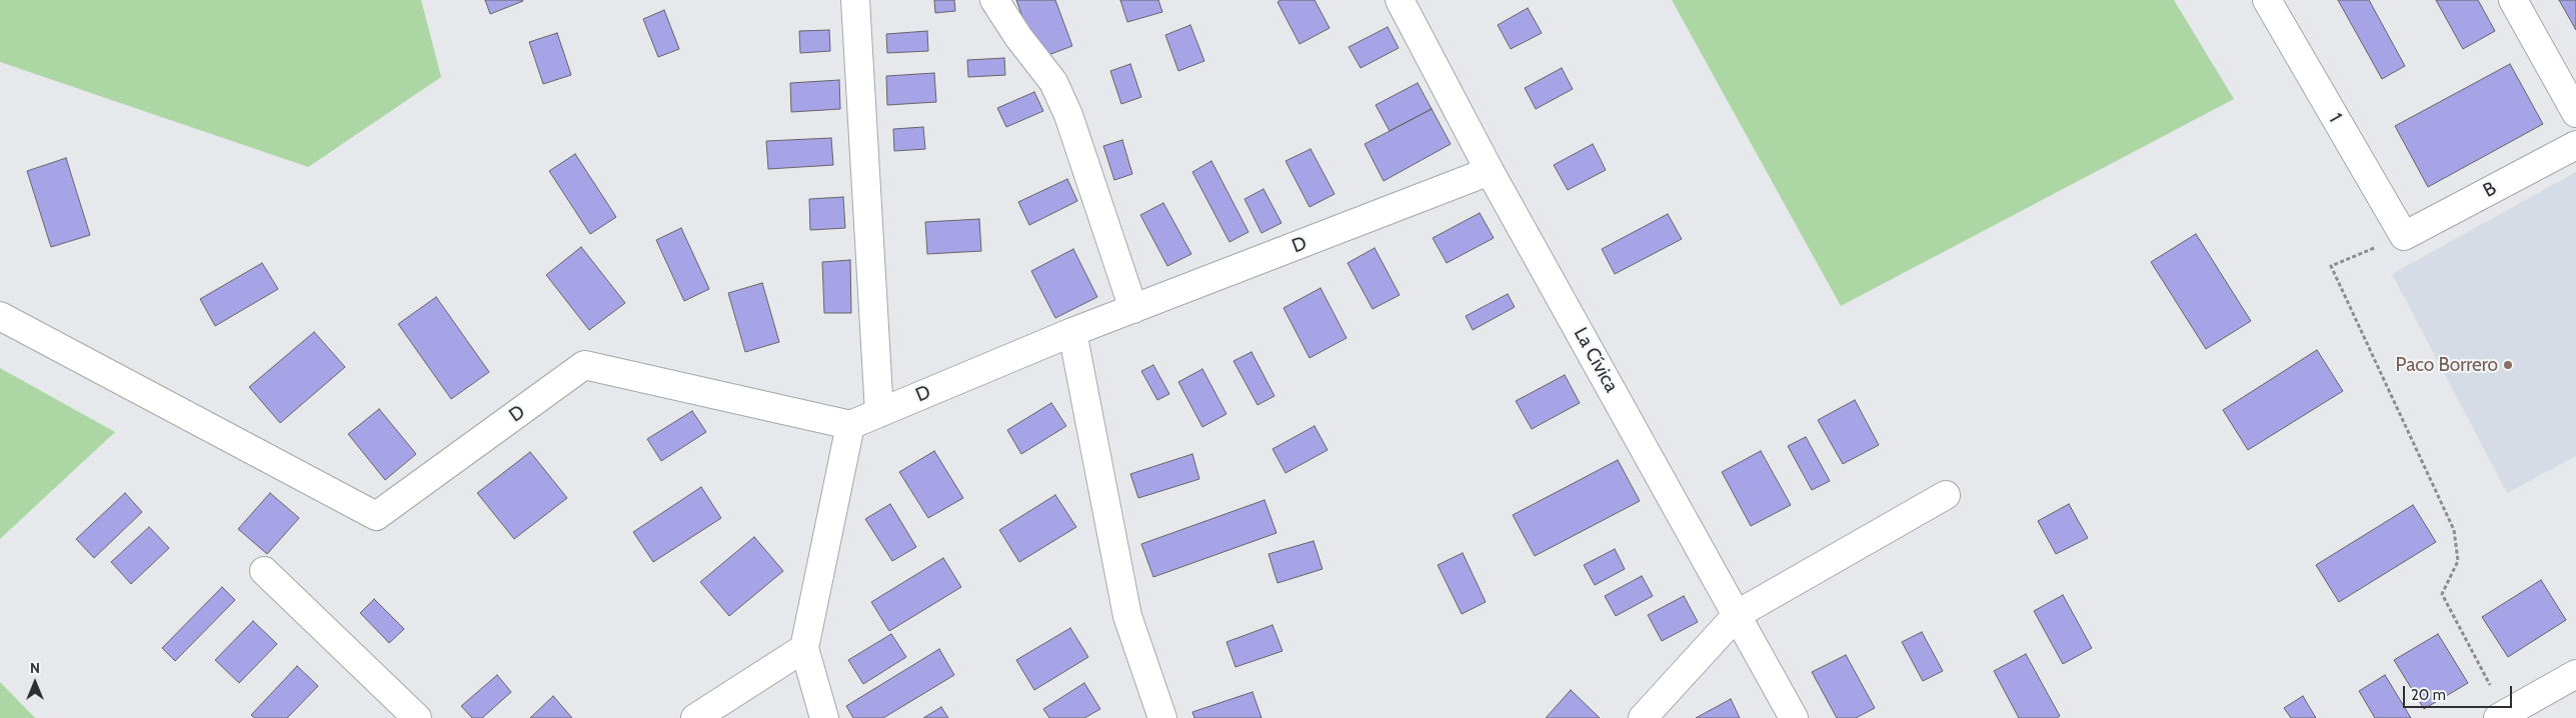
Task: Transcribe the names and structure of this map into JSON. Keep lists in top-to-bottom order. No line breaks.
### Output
{"streets":{"street":["1","B","D","La Cívica"]},"crossings":[["1","B"],["D","La Cívica"]],"places":["Paco Borrero"],"scale_bar":"20 m","north":"top"}
